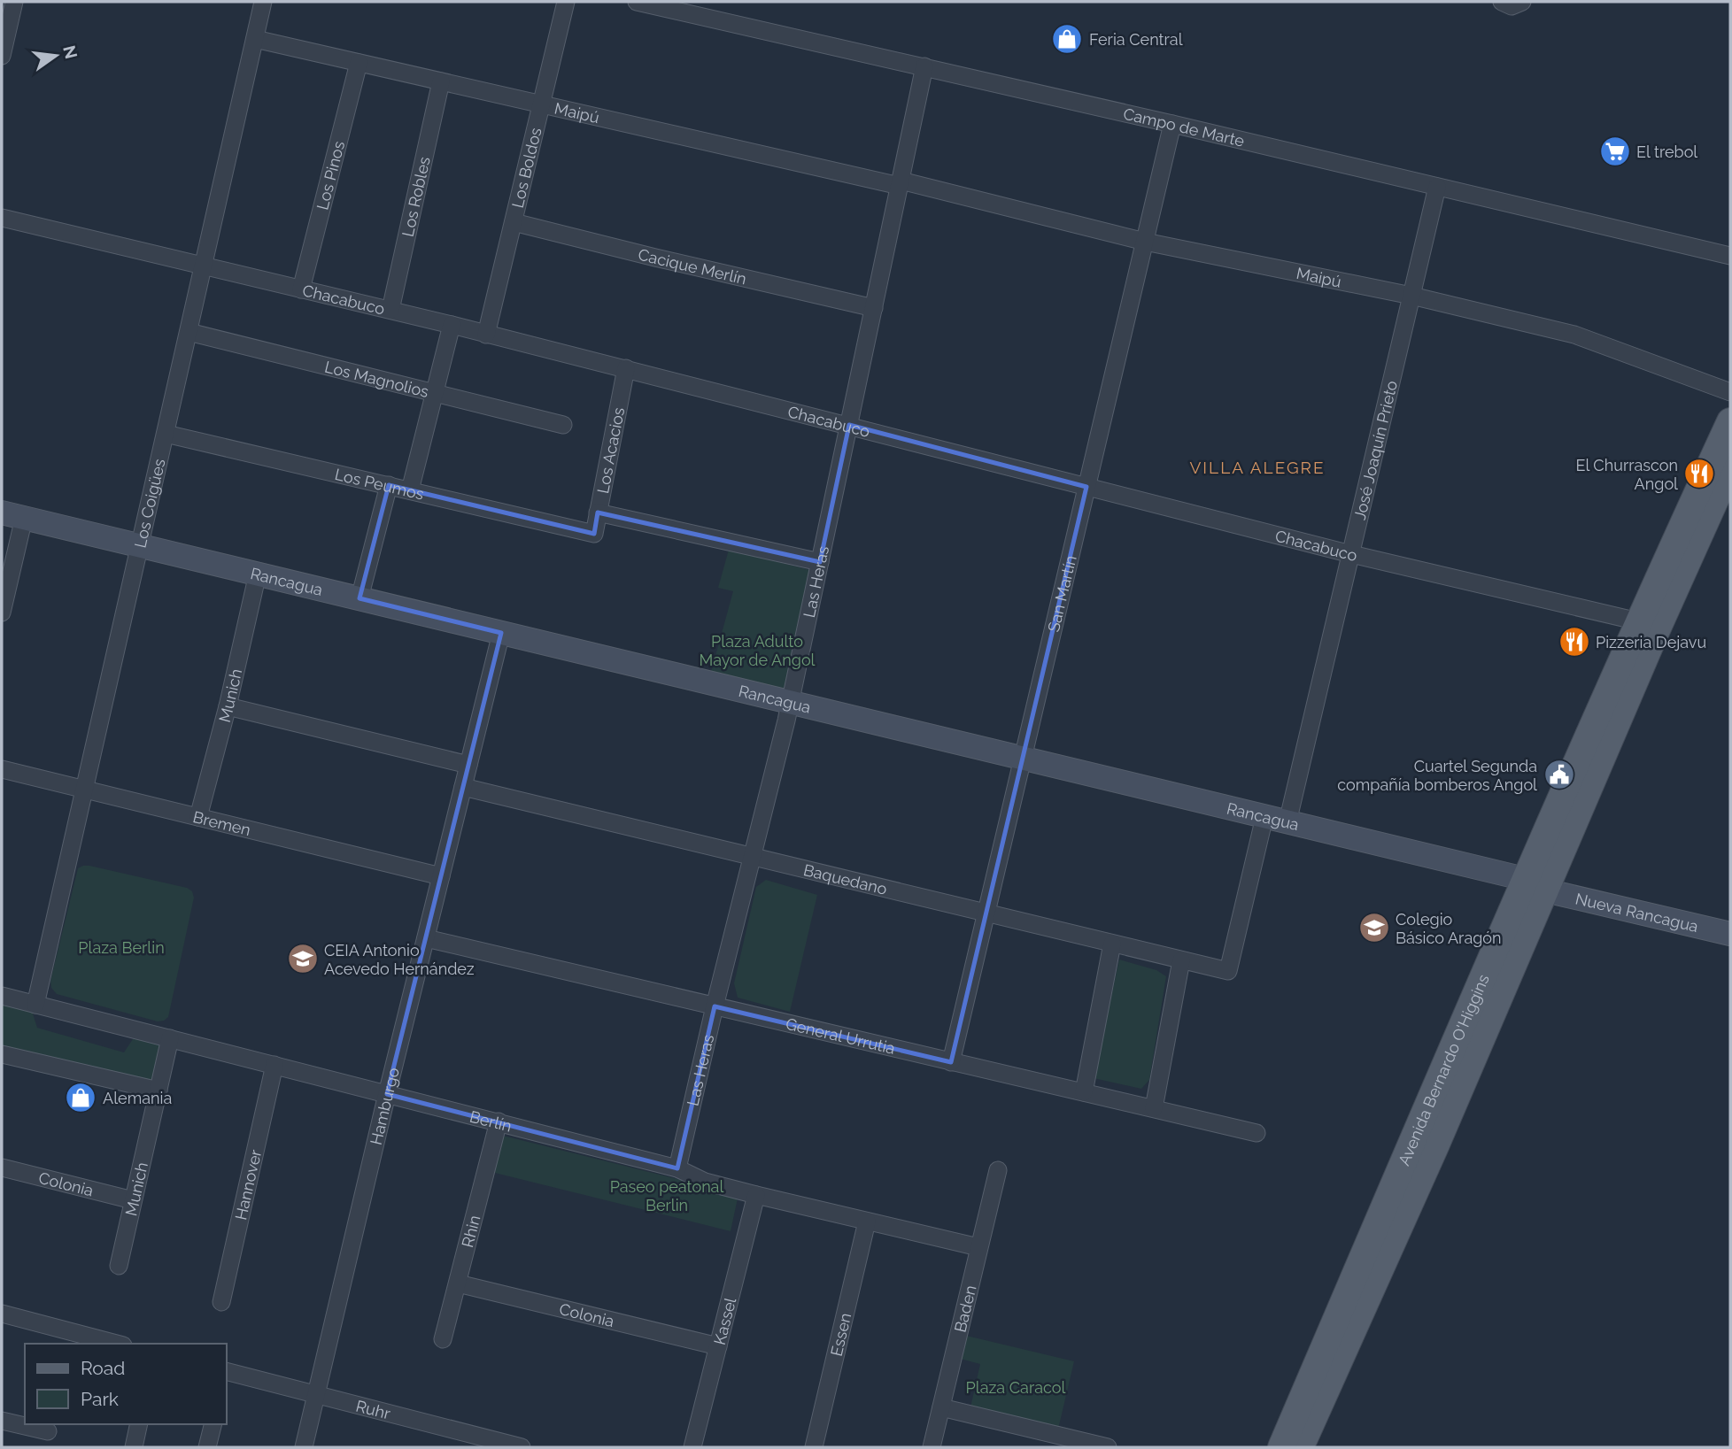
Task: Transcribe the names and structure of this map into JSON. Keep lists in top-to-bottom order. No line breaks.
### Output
{"streets":{"main road":["Rancagua","Nueva Rancagua","Avenida Bernardo O'Higgins"],"street":["Maipú","Campo de Marte","Los Boldos","Los Pinos","Los Robles","Cacique Merlín","Chacabuco","Los Magnolios","Los Acacios","José Joaquín Prieto","Los Peumos","Los Coigües","Las Heras","San Martín","Munich","Bremen","Baquedano","General Urrutia","Hamburgo","Berlín","Hannover","Colonia","Rhin","Baden","Kassel","Essen","Ruhr"]},"crossings":[["Maipú","Los Boldos"],["Maipú","Los Pinos"],["Maipú","Los Robles"],["Maipú","José Joaquín Prieto"],["Maipú","Los Coigües"],["Maipú","Las Heras"],["Maipú","San Martín"],["Campo de Marte","José Joaquín Prieto"],["Campo de Marte","Las Heras"],["Campo de Marte","San Martín"],["Los Boldos","Cacique Merlín"],["Los Boldos","Chacabuco"],["Los Pinos","Chacabuco"],["Los Robles","Chacabuco"],["Cacique Merlín","Las Heras"],["Chacabuco","Los Acacios"],["Chacabuco","José Joaquín Prieto"],["Chacabuco","Los Coigües"],["Chacabuco","Las Heras"],["Chacabuco","San Martín"],["Chacabuco","Avenida Bernardo O'Higgins"],["Los Magnolios","Los Coigües"],["Los Acacios","Los Peumos"],["José Joaquín Prieto","Rancagua"],["Los Peumos","Los Coigües"],["Los Coigües","Rancagua"],["Los Coigües","Bremen"],["Los Coigües","Berlín"],["Rancagua","Las Heras"],["Rancagua","San Martín"],["Rancagua","Munich"],["Rancagua","Baquedano"],["Rancagua","Nueva Rancagua"],["Rancagua","Avenida Bernardo O'Higgins"],["Rancagua","Hamburgo"],["Las Heras","Baquedano"],["Las Heras","General Urrutia"],["Las Heras","Berlín"],["San Martín","Baquedano"],["San Martín","General Urrutia"],["Munich","Bremen"],["Munich","Berlín"],["Munich","Colonia"],["Bremen","Hamburgo"],["Baquedano","Hamburgo"],["Nueva Rancagua","Avenida Bernardo O'Higgins"],["General Urrutia","Hamburgo"],["Hamburgo","Berlín"],["Hamburgo","Ruhr"],["Berlín","Hannover"],["Berlín","Rhin"],["Berlín","Baden"],["Berlín","Kassel"],["Berlín","Essen"],["Colonia","Rhin"],["Colonia","Kassel"]],"districts":["VILLA ALEGRE"],"parks":["Plaza Adulto Mayor de Angol","Plaza Berlin","Paseo peatonal Berlin","Plaza Caracol"],"places":{"shop":["Feria Central","Alemania"],"supermarket":["El trebol"],"restaurant":["El Churrascon Angol","Pizzeria Dejavu"],"public building":["Cuartel Segunda compañía bomberos Angol"],"school or university":["Colegio Básico Aragón","CEIA Antonio Acevedo Hernández"]},"legend":["Road","Park"],"north":"right"}
